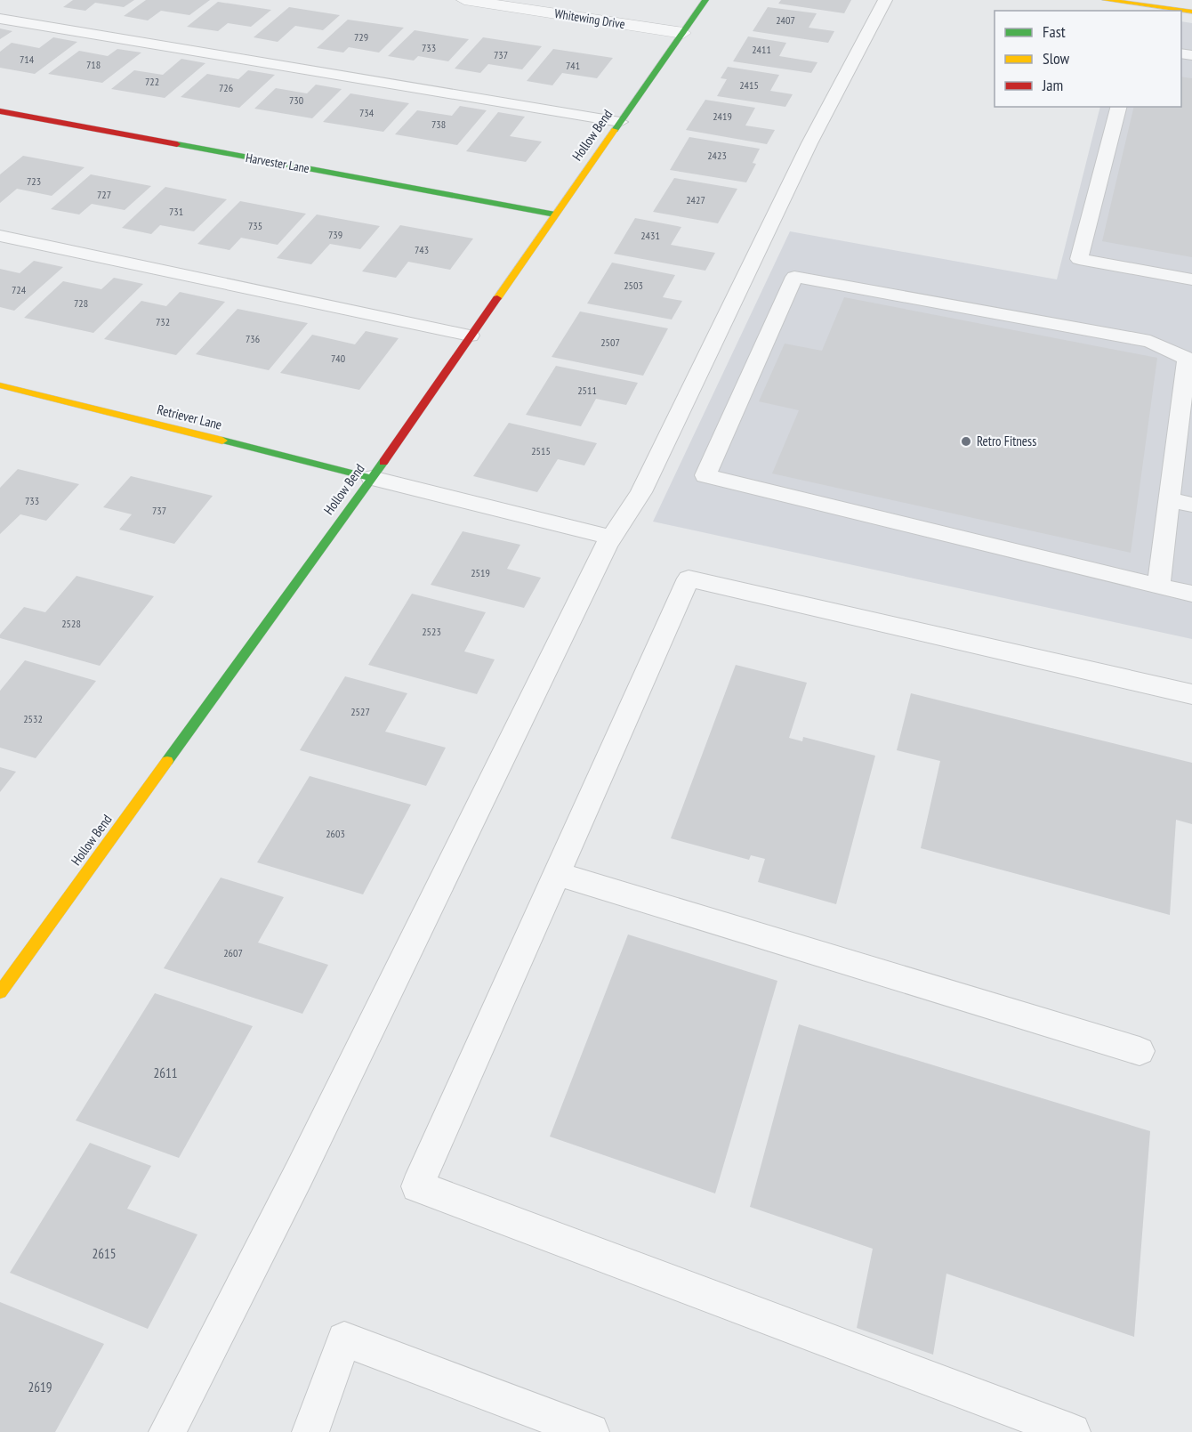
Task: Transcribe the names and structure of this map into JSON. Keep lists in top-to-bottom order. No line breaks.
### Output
{"streets":{"street":["Whitewing Drive","Hollow Bend","Harvester Lane","Retriever Lane"]},"crossings":[["Whitewing Drive","Hollow Bend"],["Hollow Bend","Harvester Lane"],["Hollow Bend","Retriever Lane"]],"places":["Retro Fitness"],"house_numbers":["2407","729","733","2411","737","714","718","741","722","2415","726","730","734","2419","738","2423","723","727","2427","731","735","739","2431","743","2503","724","728","732","736","2507","740","2511","2515","733","737","2519","2528","2523","2527","2532","2603","2607","2611","2615","2619"],"legend":["Fast","Slow","Jam"]}
